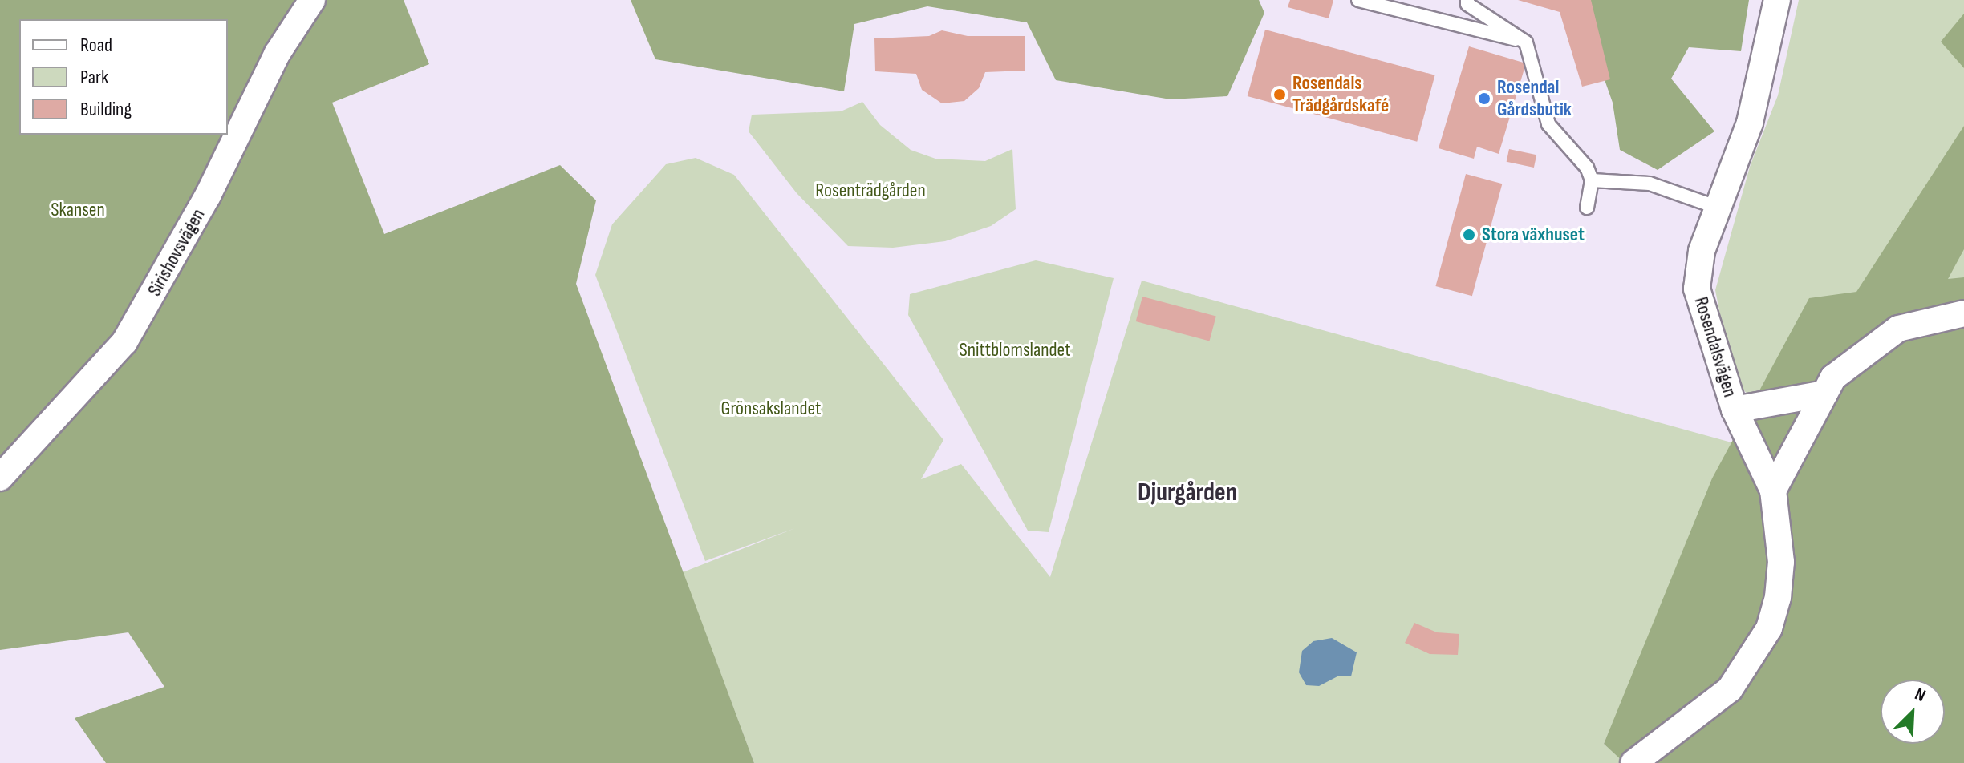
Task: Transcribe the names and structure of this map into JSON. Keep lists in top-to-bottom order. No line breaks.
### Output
{"streets":{"street":["Sirishovsvägen","Rosendalsvägen"]},"districts":["Djurgården"],"parks":["Rosenträdgården","Skansen","Snittblomslandet","Grönsakslandet"],"places":["Rosendals Trädgårdskafé","Rosendal Gårdsbutik","Stora växhuset"],"legend":["Road","Park","Building"],"north":"top right"}
